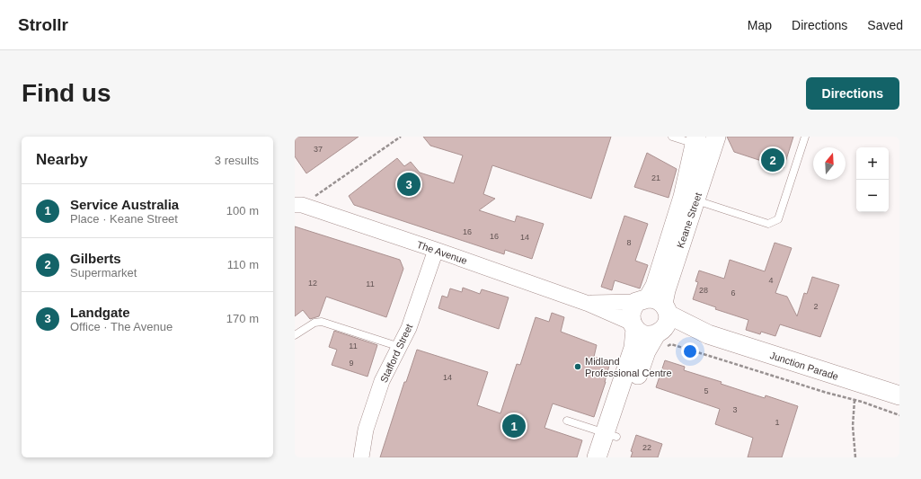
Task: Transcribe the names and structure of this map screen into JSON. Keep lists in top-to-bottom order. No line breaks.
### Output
{"streets":{"street":["Keane Street","The Avenue","Stafford Street","Junction Parade"]},"crossings":[["Keane Street","The Avenue"],["Keane Street","Junction Parade"],["The Avenue","Stafford Street"],["The Avenue","Junction Parade"]],"places":["Midland Professional Centre"],"house_numbers":["37","21","16","16","14","8","4","12","11","28","6","2","11","9","14","5","3","1","22"],"north":"top","page":{"header":"Strollr","nav":["Map","Directions","Saved"],"buttons":"Directions","title":"Find us","heading":["Nearby","3 results"],"pins":["2","3","1"],"map_buttons":["+","−"],"list":[{"mark":"1","name":"Service Australia","note":"Place · Keane Street","value":"100 m"},{"mark":"2","name":"Gilberts","note":"Supermarket","value":"110 m"},{"mark":"3","name":"Landgate","note":"Office · The Avenue","value":"170 m"}]}}
